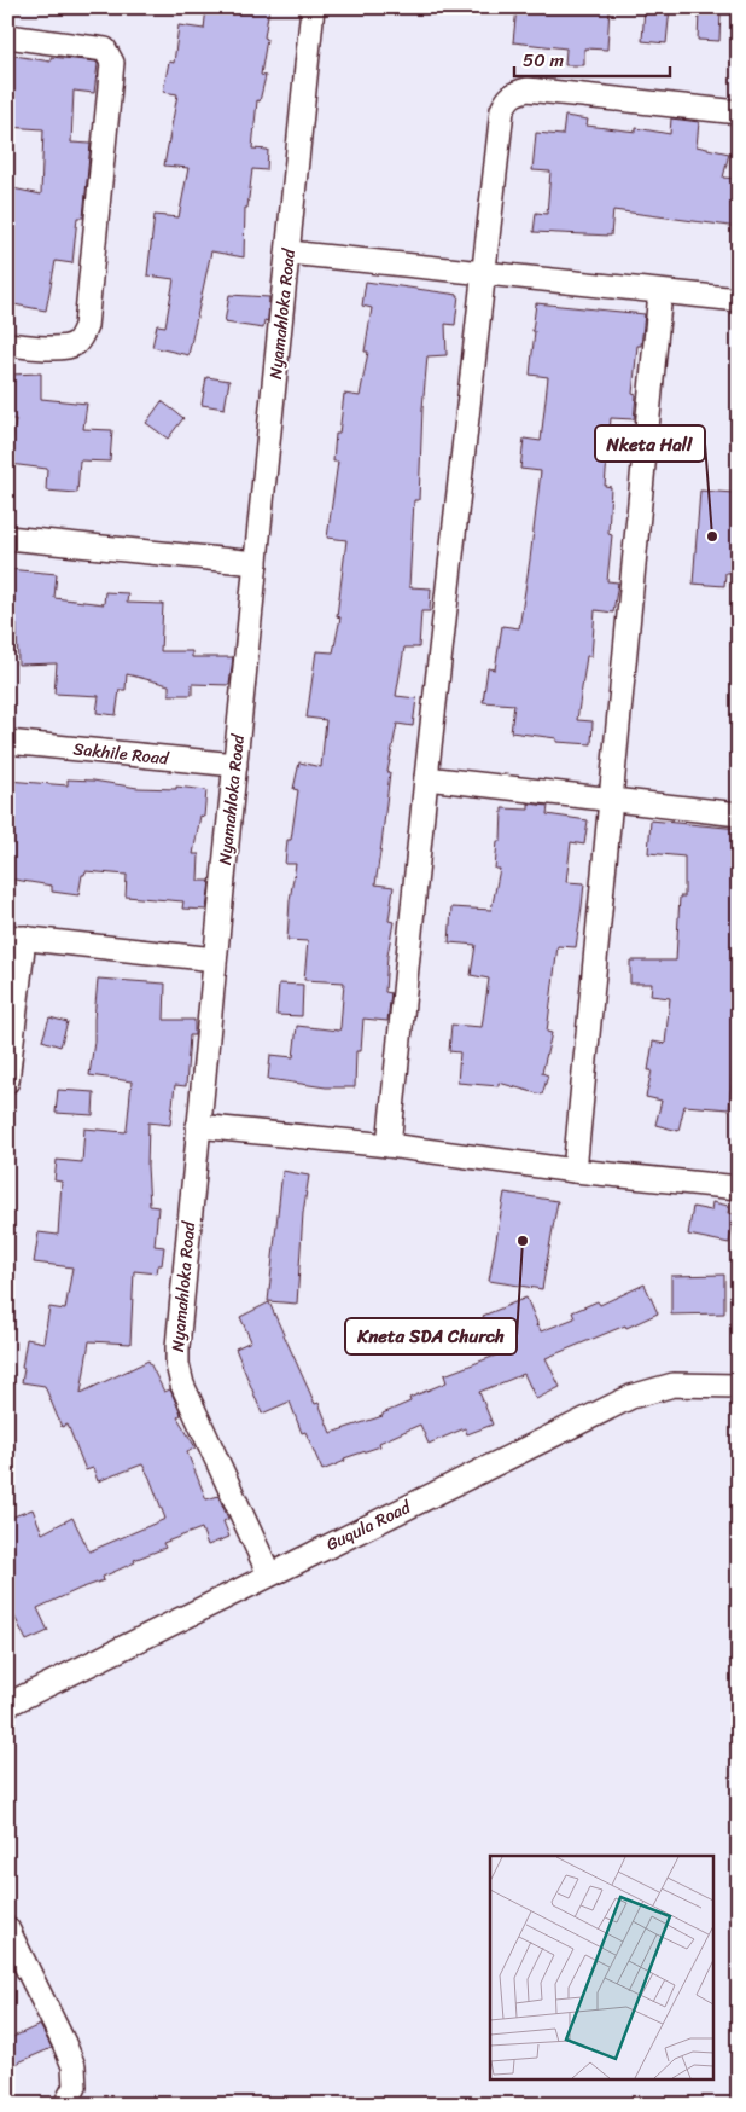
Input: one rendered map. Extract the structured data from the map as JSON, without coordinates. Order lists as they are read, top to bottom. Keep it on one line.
{"streets":{"street":["Nyamahloka Road","Sakhile Road","Guqula Road"]},"crossings":[["Nyamahloka Road","Sakhile Road"],["Nyamahloka Road","Guqula Road"]],"places":["Nketa Hall","Kneta SDA Church"],"scale_bar":"50 m"}
